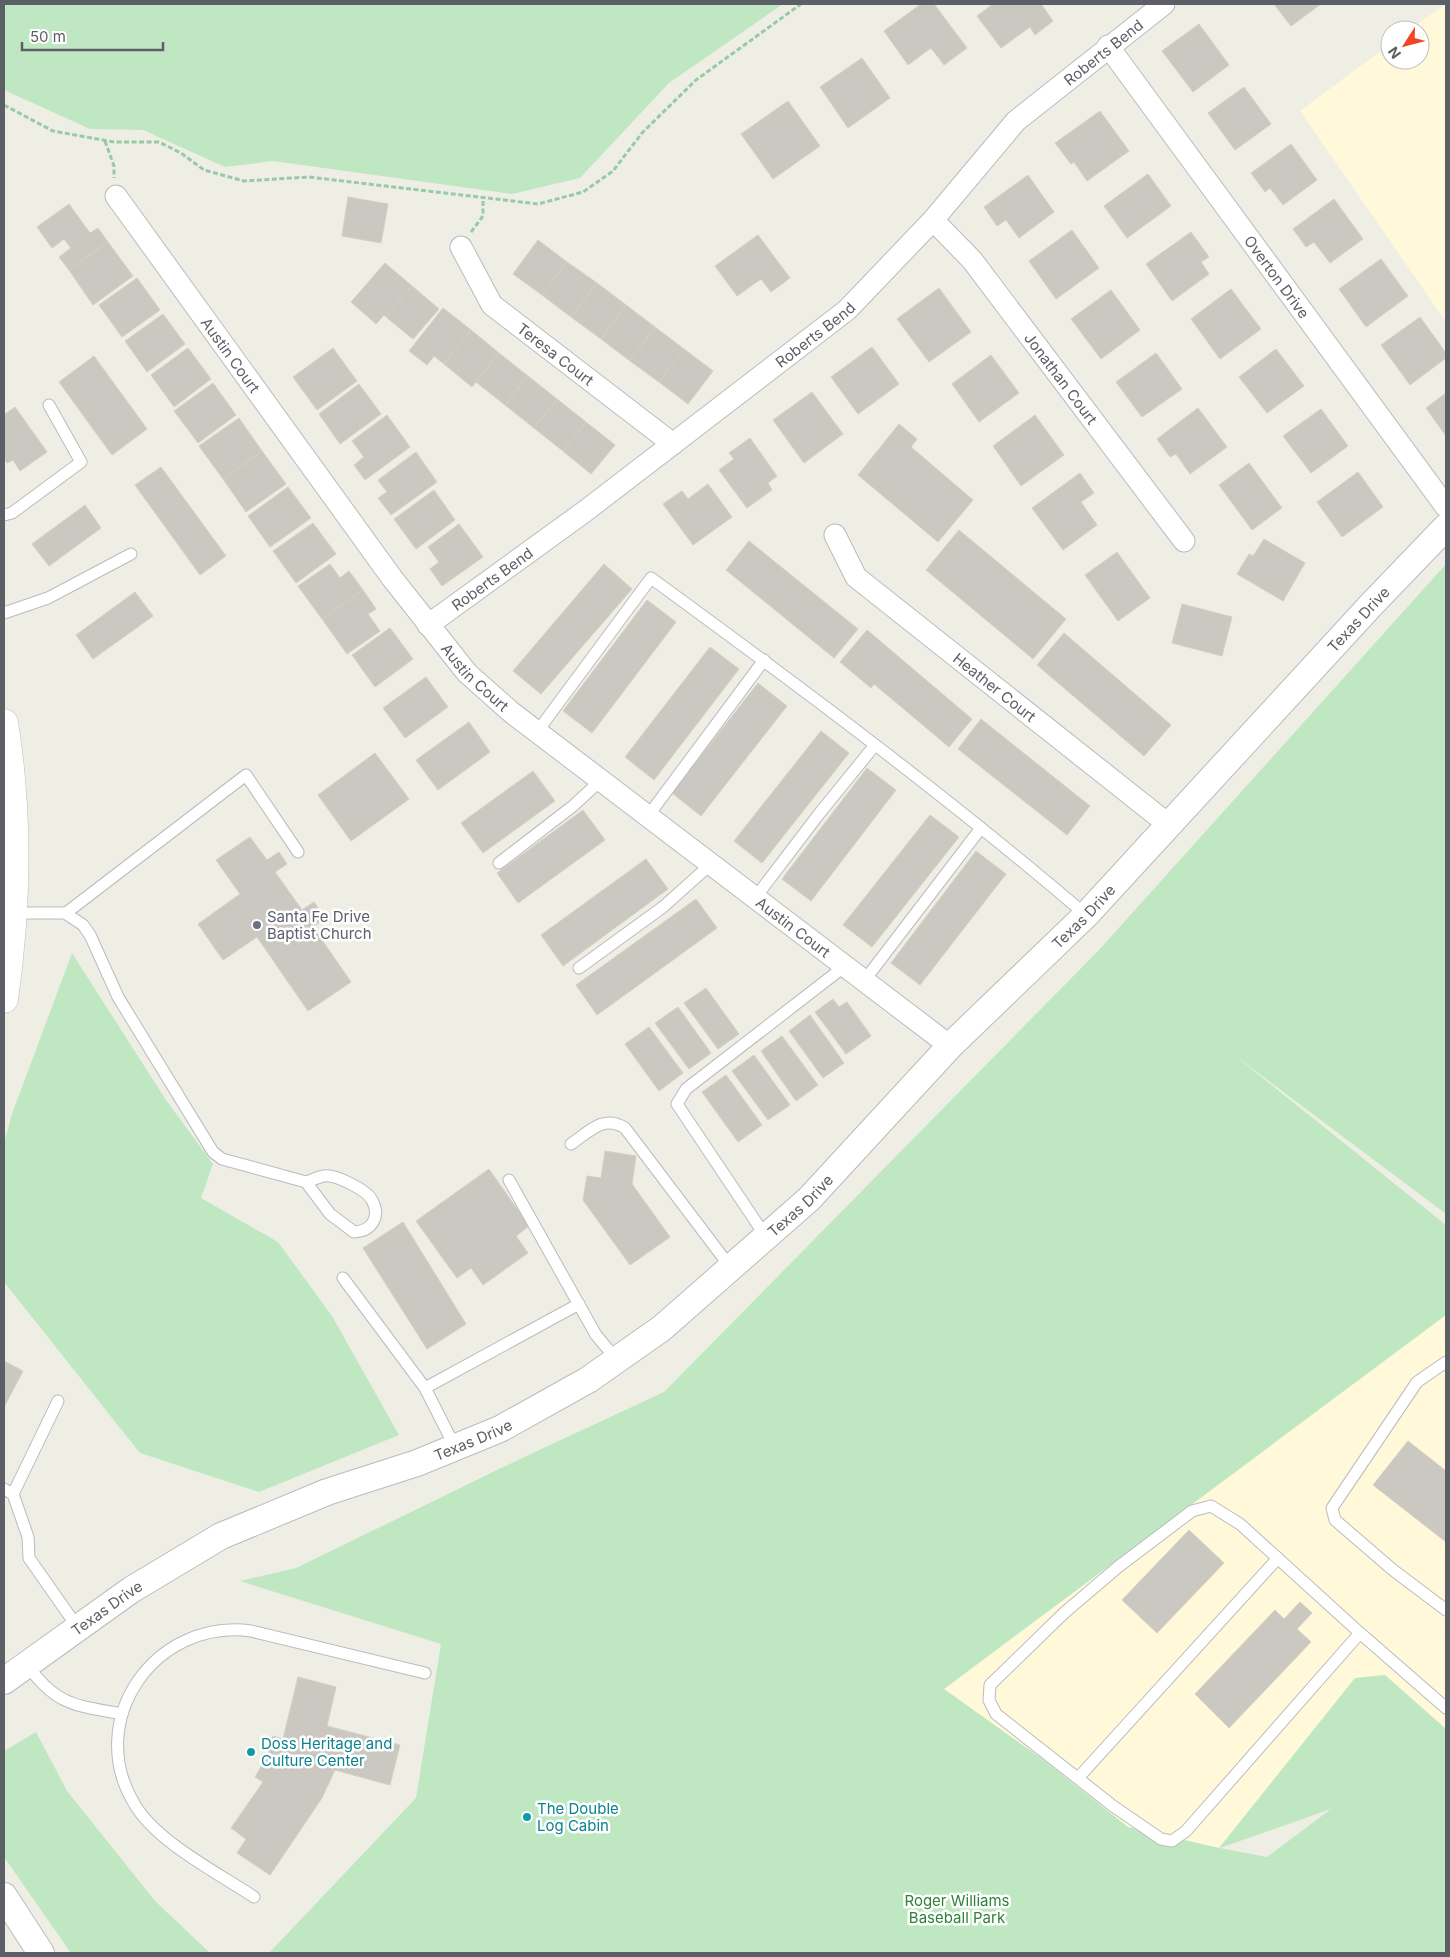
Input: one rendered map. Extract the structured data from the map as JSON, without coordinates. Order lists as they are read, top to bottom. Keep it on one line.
{"streets":{"street":["Roberts Bend","Overton Drive","Austin Court","Teresa Court","Jonathan Court","Texas Drive","Heather Court"]},"crossings":[["Roberts Bend","Overton Drive"],["Roberts Bend","Austin Court"],["Roberts Bend","Teresa Court"],["Roberts Bend","Jonathan Court"],["Austin Court","Texas Drive"],["Texas Drive","Heather Court"]],"parks":["Roger Williams Baseball Park"],"places":["Santa Fe Drive Baptist Church","Doss Heritage and Culture Center","The Double Log Cabin"],"scale_bar":"50 m","north":"bottom left"}
